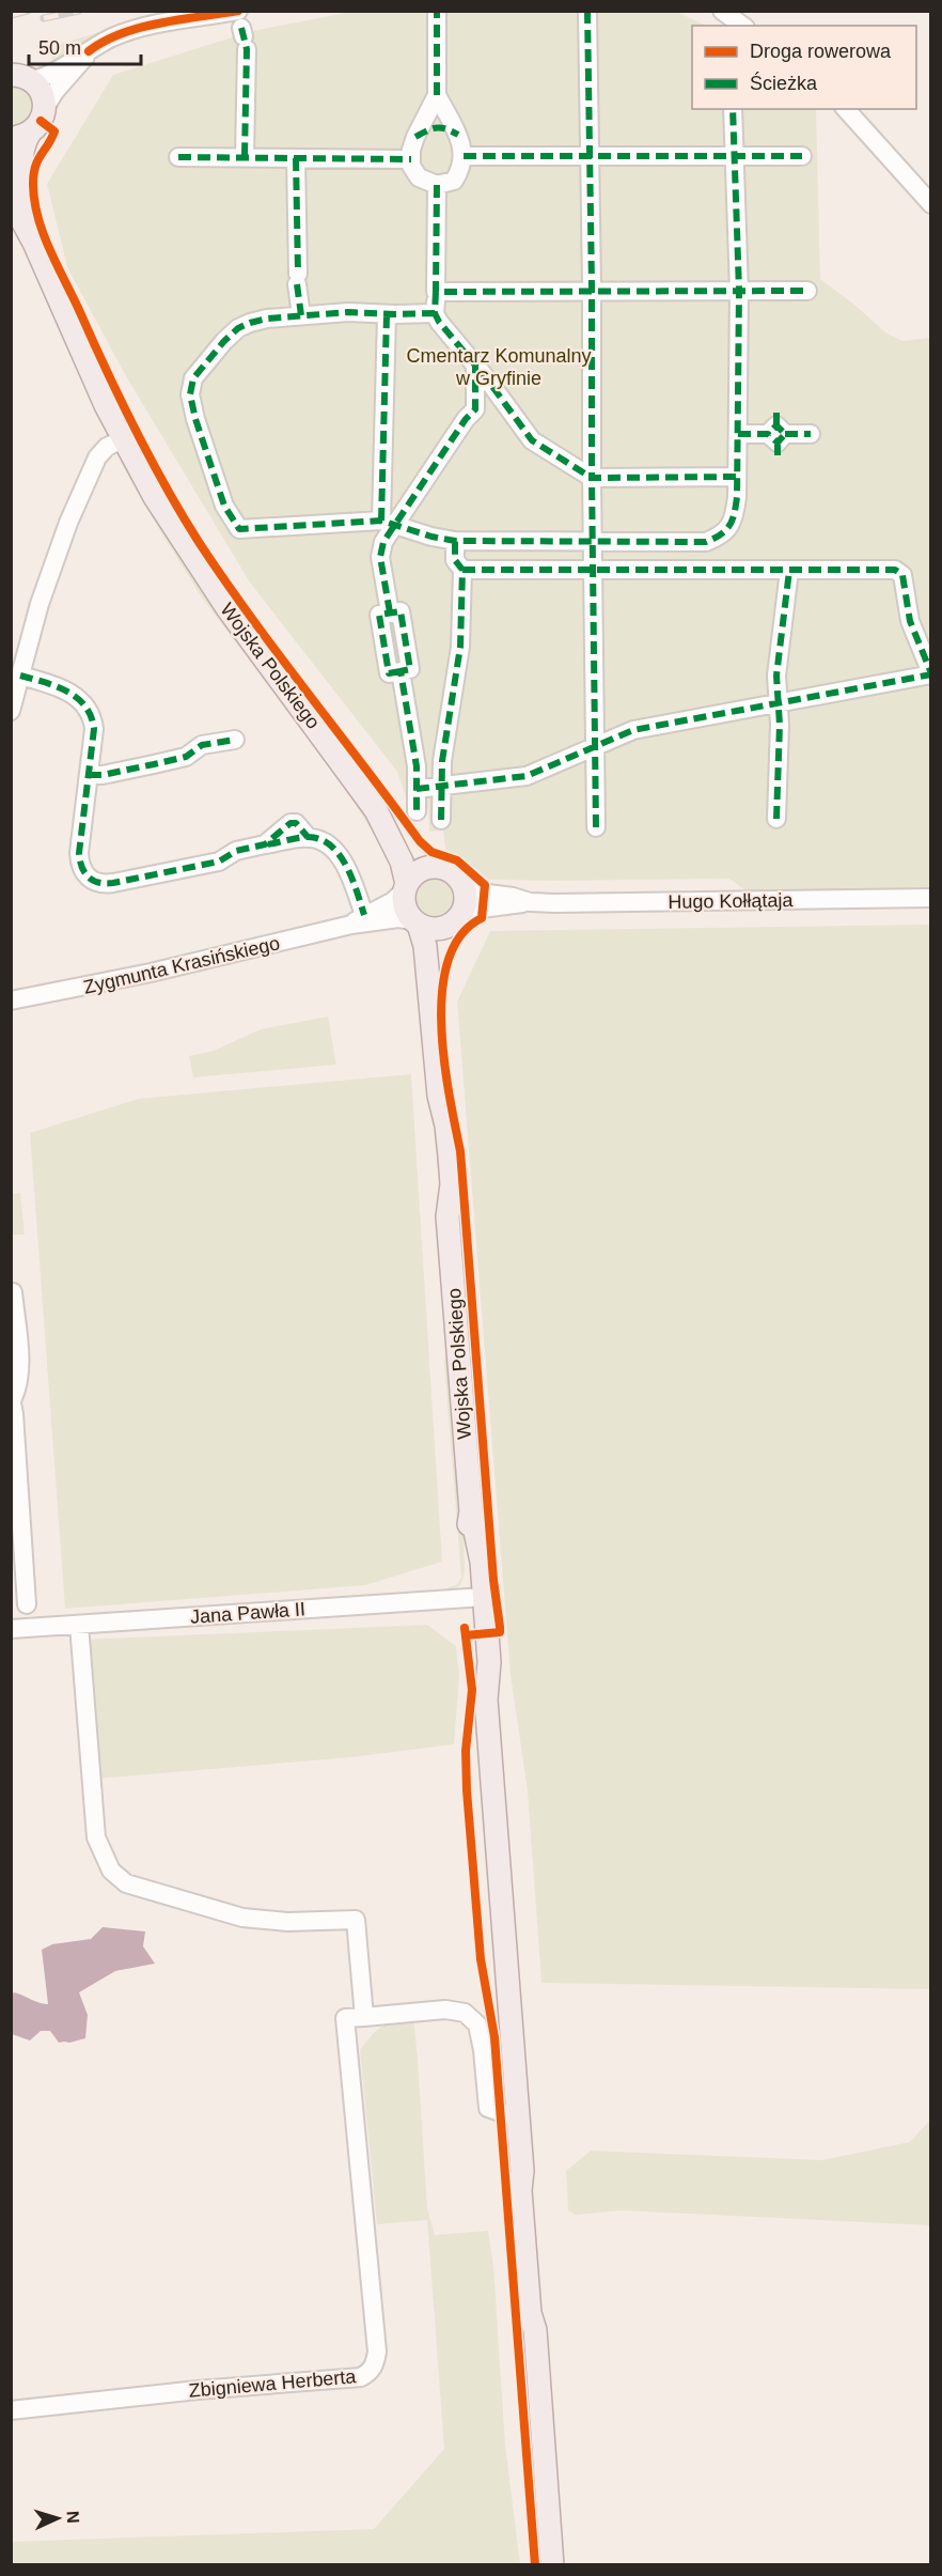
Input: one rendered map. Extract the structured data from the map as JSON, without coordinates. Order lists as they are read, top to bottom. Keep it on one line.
{"streets":{"main road":["Wojska Polskiego"],"street":["Hugo Kołłątaja","Zygmunta Krasińskiego","Jana Pawła II","Zbigniewa Herberta"]},"crossings":[["Wojska Polskiego","Hugo Kołłątaja"],["Wojska Polskiego","Zygmunta Krasińskiego"],["Wojska Polskiego","Jana Pawła II"],["Hugo Kołłątaja","Zygmunta Krasińskiego"]],"parks":["Cmentarz Komunalny w Gryfinie"],"legend":["Droga rowerowa","Ścieżka"],"scale_bar":"50 m","north":"right"}
